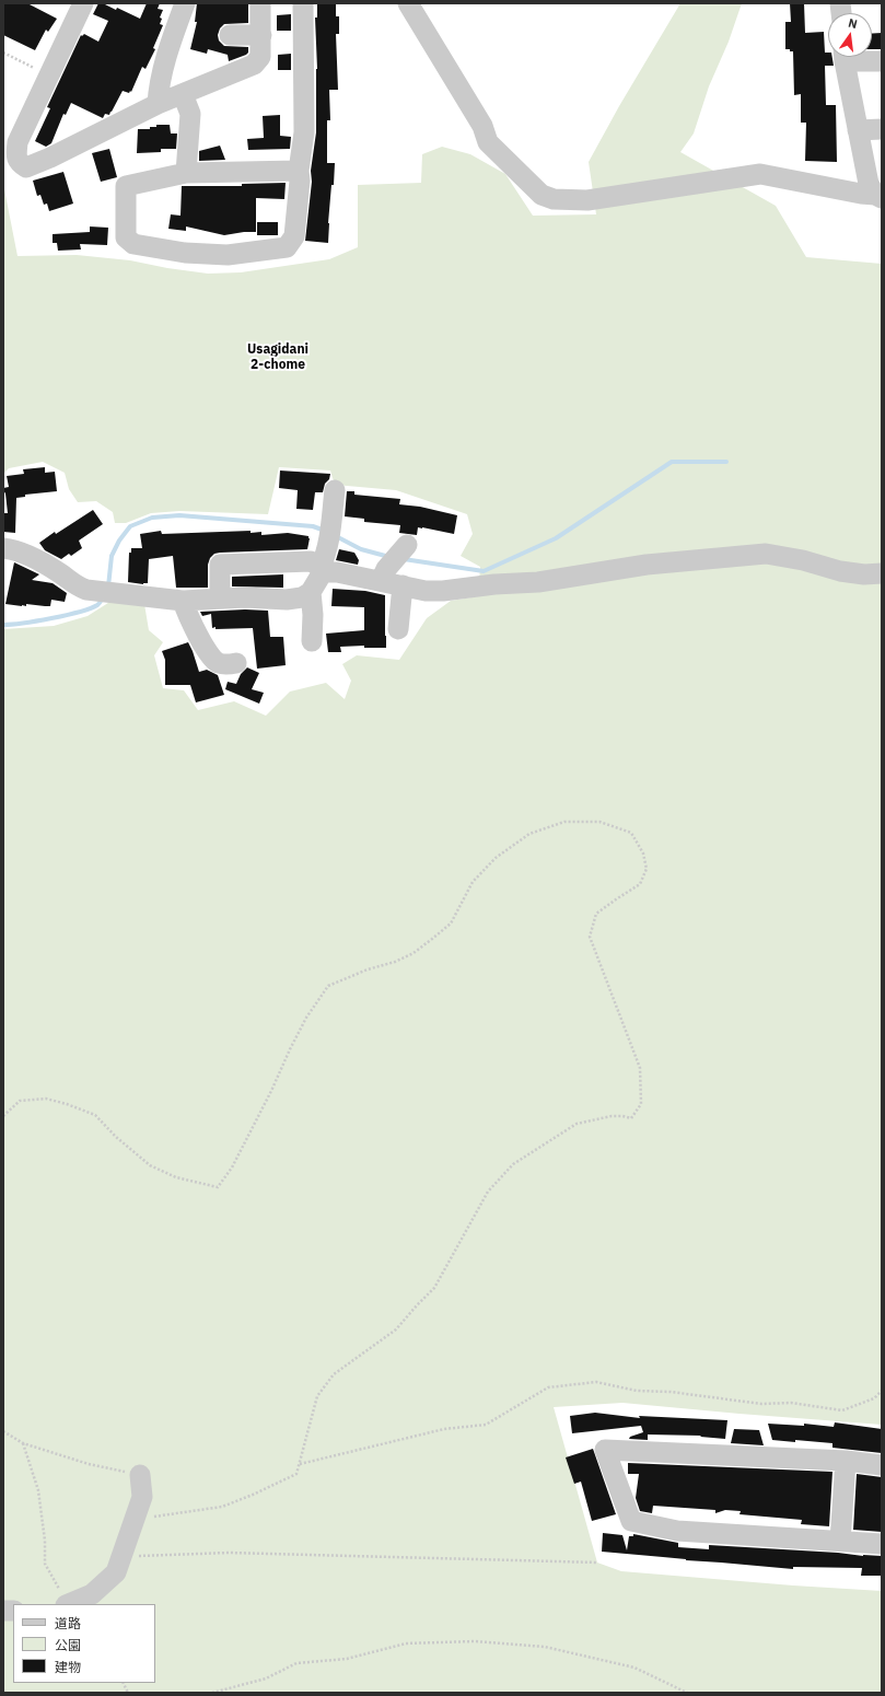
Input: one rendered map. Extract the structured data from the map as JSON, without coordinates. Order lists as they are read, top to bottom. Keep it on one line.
{"districts":["Usagidani 2-chome"],"legend":["道路","公園","建物"],"north":"top"}
